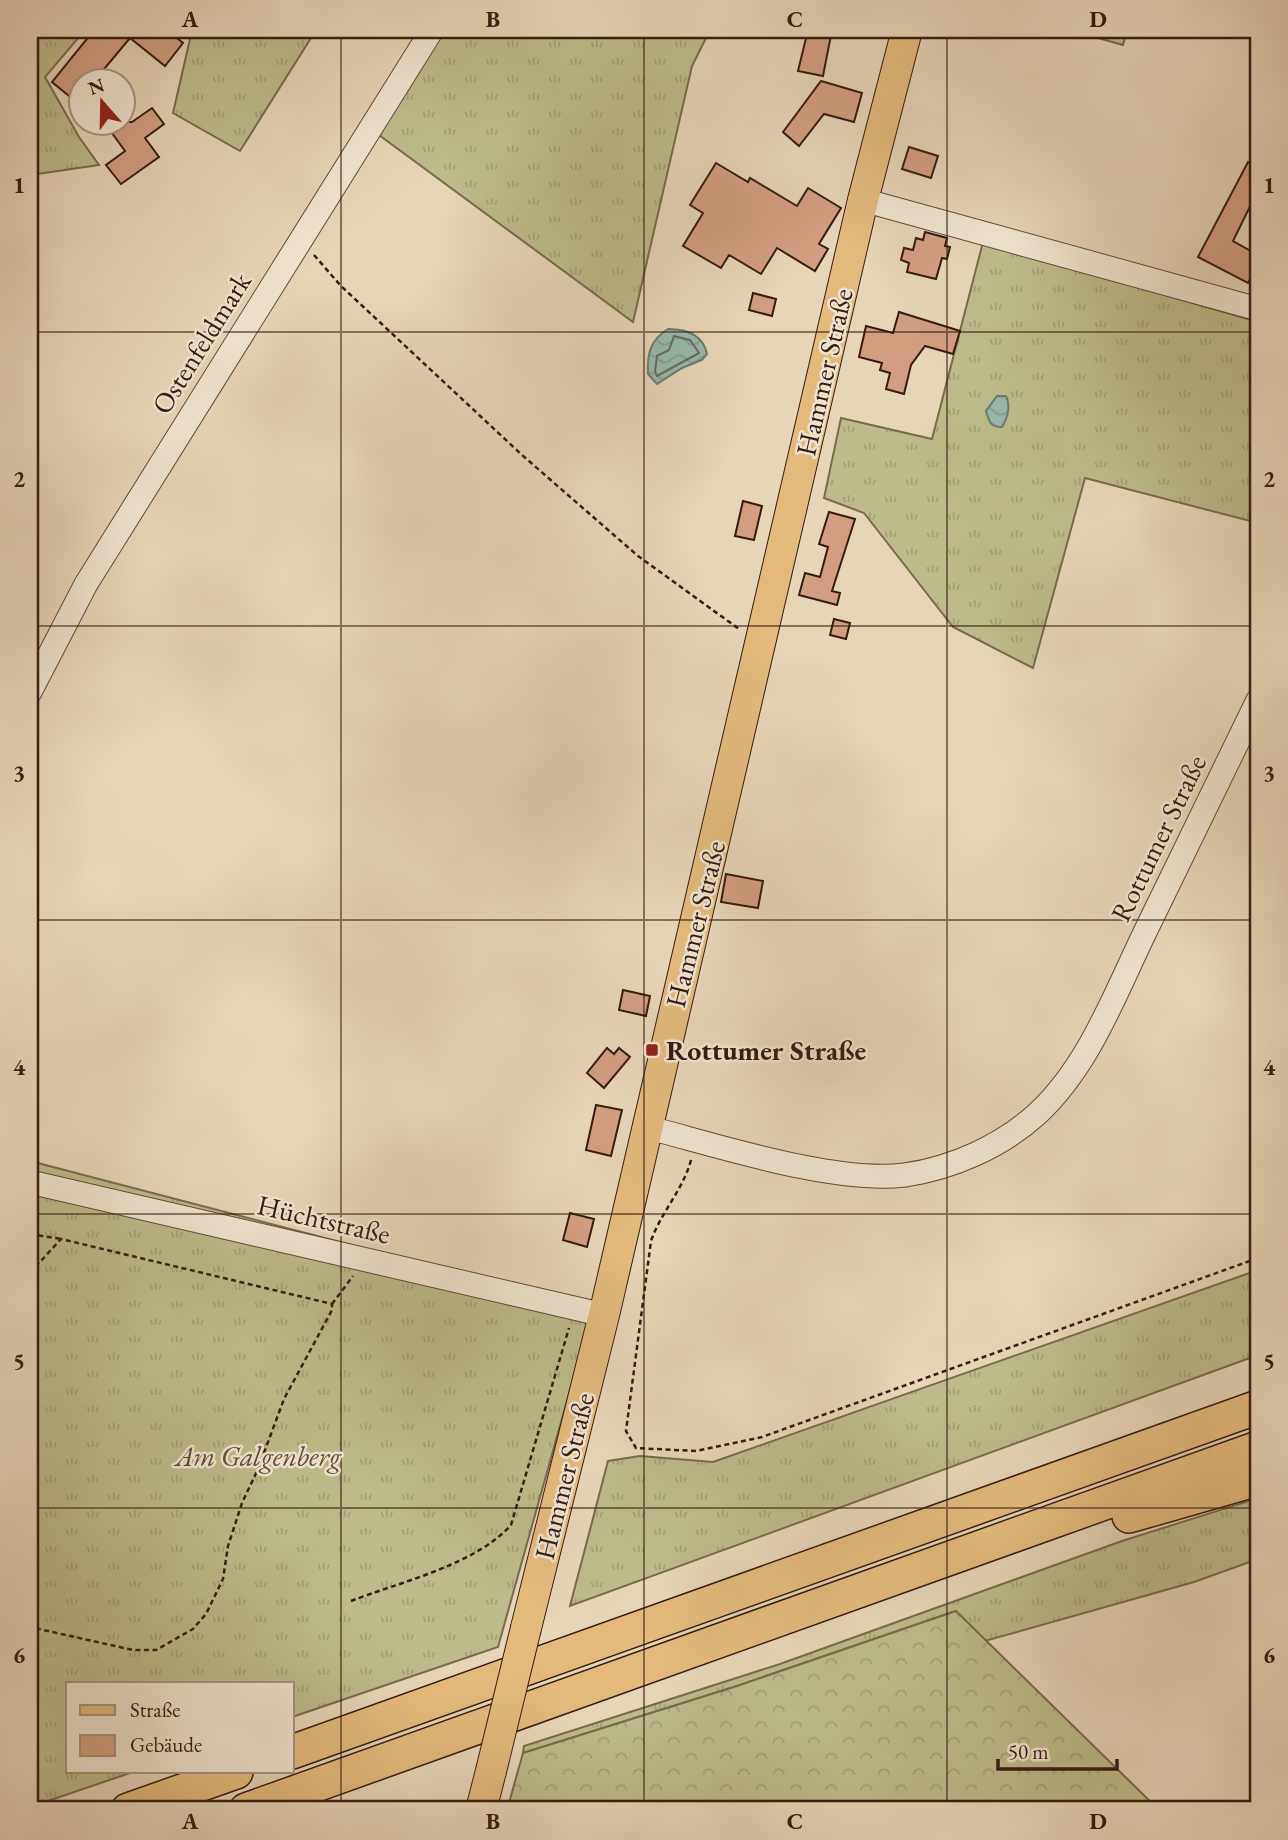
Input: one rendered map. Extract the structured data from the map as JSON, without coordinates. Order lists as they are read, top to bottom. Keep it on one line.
{"streets":{"main road":["Hammer Straße"],"street":["Ostenfeldmark","Rottumer Straße","Hüchtstraße"]},"crossings":[["Hammer Straße","Rottumer Straße"],["Hammer Straße","Hüchtstraße"]],"parks":["Am Galgenberg"],"places":{"transit":["Rottumer Straße"]},"legend":["Straße","Gebäude"],"scale_bar":"50 m","north":"top","grid":{"columns":["A","B","C","D"],"rows":["1","2","3","4","5","6"]}}
